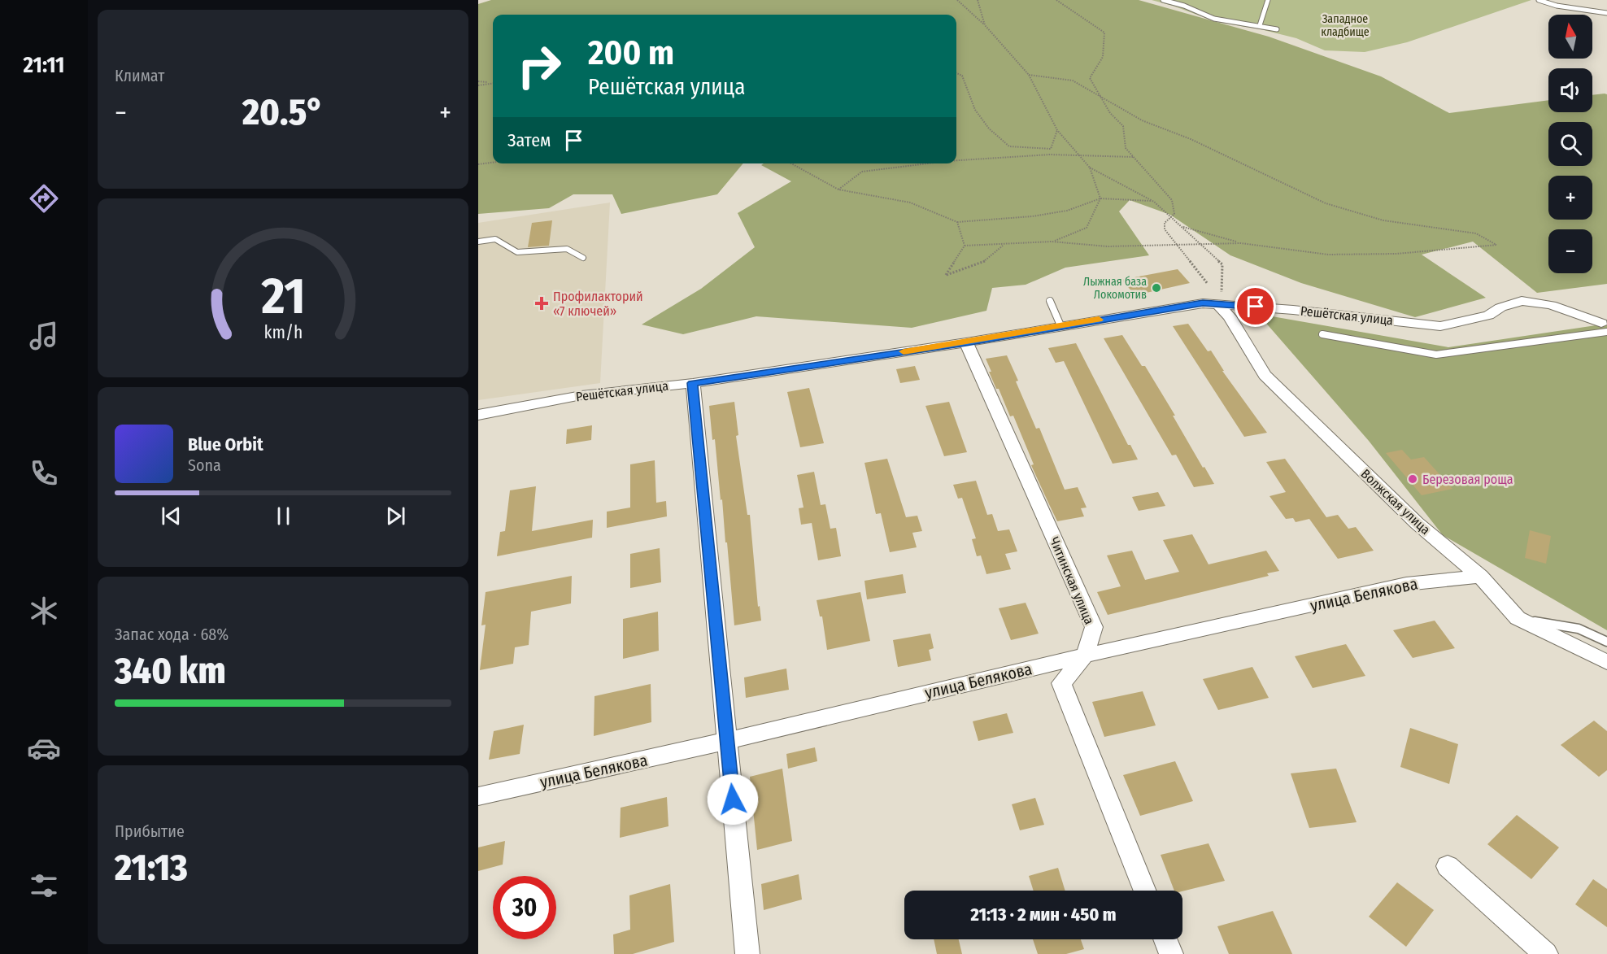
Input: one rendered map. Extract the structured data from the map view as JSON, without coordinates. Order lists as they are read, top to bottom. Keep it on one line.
{"streets":{"street":["Решётская улица","Волжская улица","Читинская улица","улица Белякова"]},"crossings":[["Решётская улица","Волжская улица"],["Решётская улица","Читинская улица"],["Волжская улица","улица Белякова"],["Читинская улица","улица Белякова"]],"parks":["Западное кладбище"],"places":{"other":["Лыжная база Локомотив","Березовая роща"],"health":["Профилакторий «7 ключей»"]},"north":"top","page":{"tabs":"21:11","tile":["Климат",["Запас хода · 68%","340 km"],["Прибытие","21:13"]],"map_buttons":["+","−"],"turn":["200 m","Решётская улица"],"heat":["−","20.5°","+"],"then":"Затем","song":["Blue Orbit","Sona"],"limit":"30","trip":"21:13 · 2 мин · 450 m","gauge":["21","km/h"]}}
